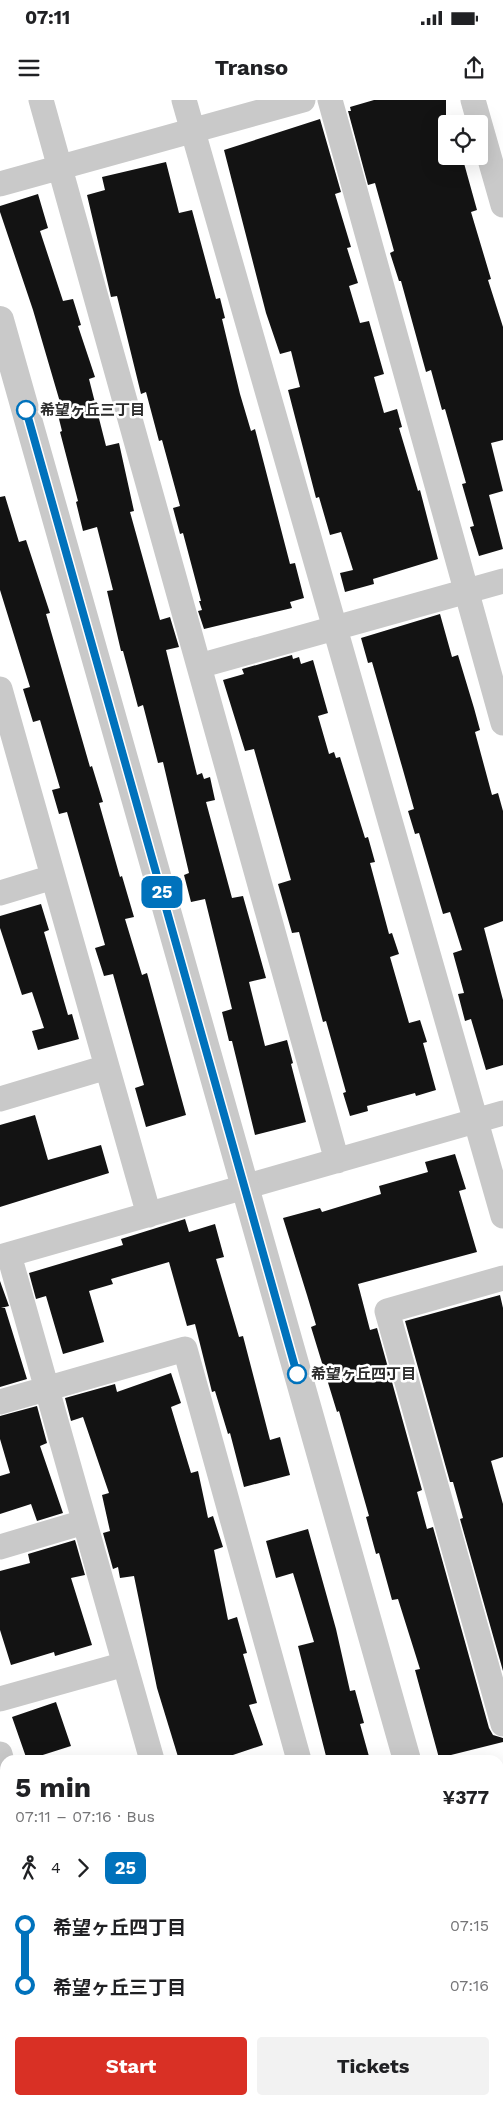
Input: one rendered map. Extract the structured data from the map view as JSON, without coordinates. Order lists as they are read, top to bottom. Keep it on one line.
{"places":["希望ヶ丘三丁目","希望ヶ丘四丁目"],"lines":["bus line 25"],"page":{"status":"07:11","header":"Transo","on_map":"25","heading":["5 min","07:11 – 07:16 · Bus","¥377"],"legs":["4","25"],"list":[{"name":"希望ヶ丘四丁目","value":"07:15"},{"name":"希望ヶ丘三丁目","value":"07:16"}],"buttons":["Start","Tickets"]}}
